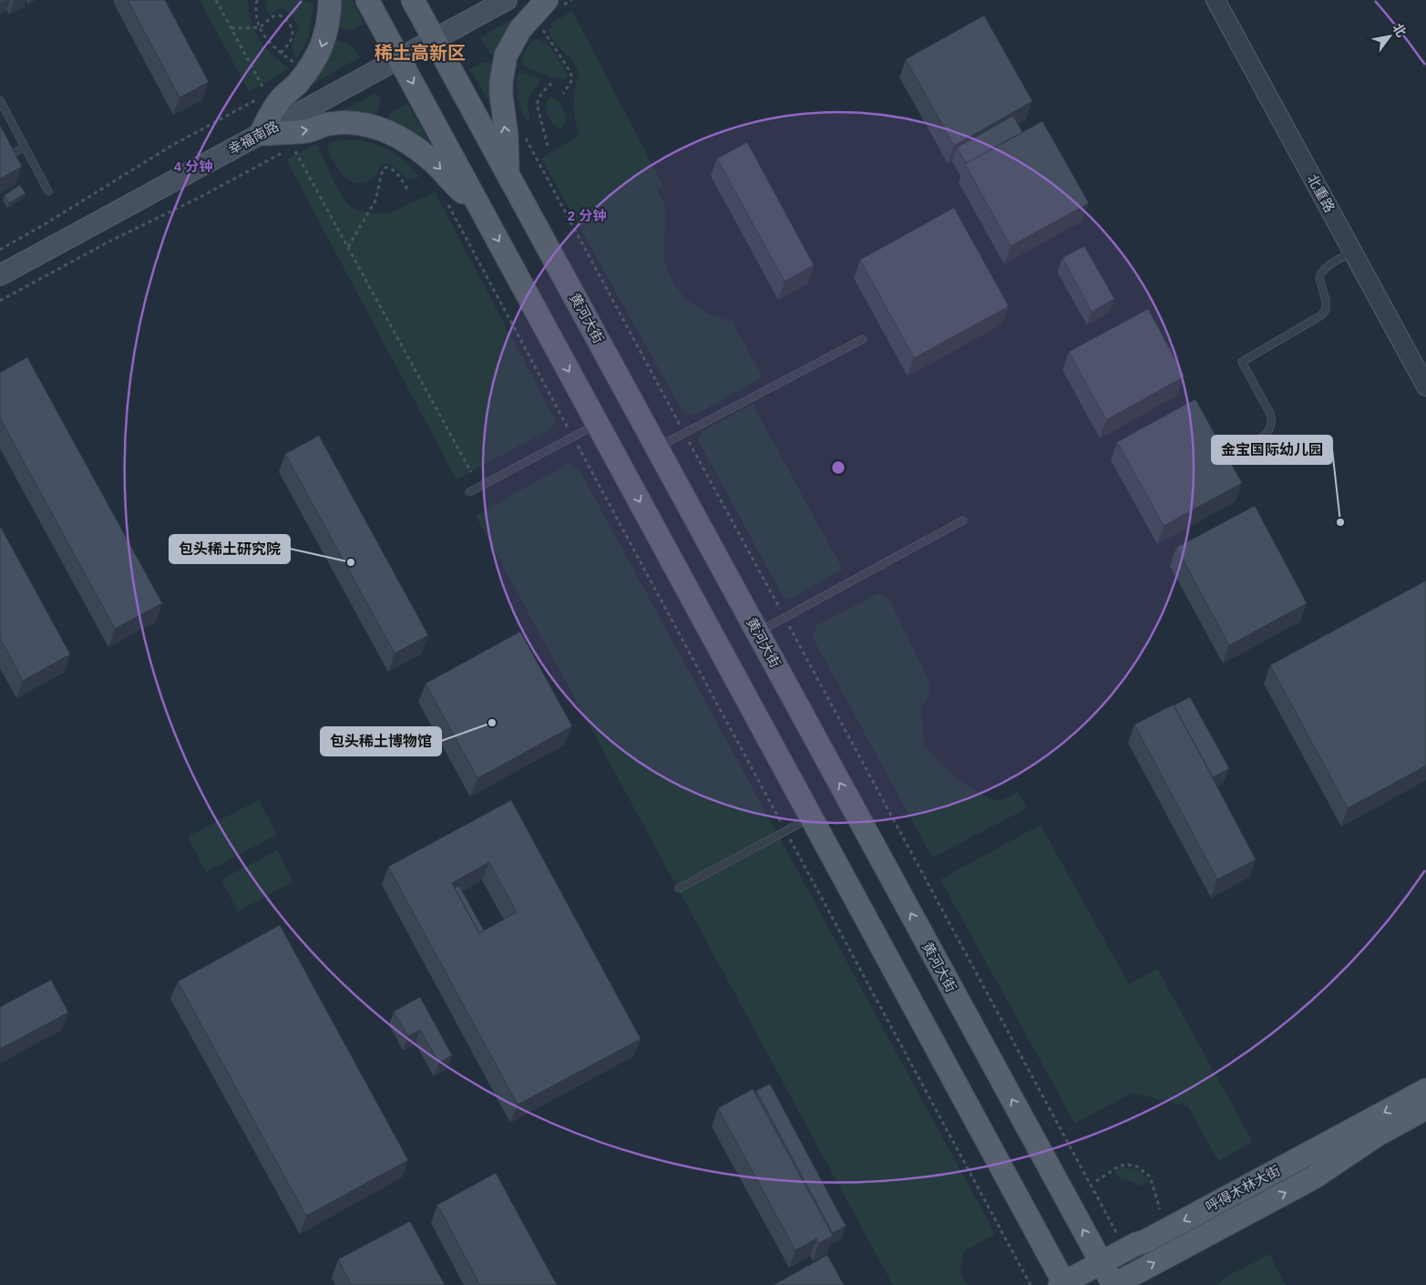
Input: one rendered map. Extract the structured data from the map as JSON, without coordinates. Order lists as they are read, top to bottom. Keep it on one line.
{"streets":{"main road":["幸福南路","黄河大街","呼得木林大街"],"street":["北重路"]},"crossings":[["幸福南路","黄河大街"],["黄河大街","呼得木林大街"]],"districts":["稀土高新区"],"places":["金宝国际幼儿园","包头稀土研究院","包头稀土博物馆"],"north":"top right","rings":["4 分钟","2 分钟"]}
